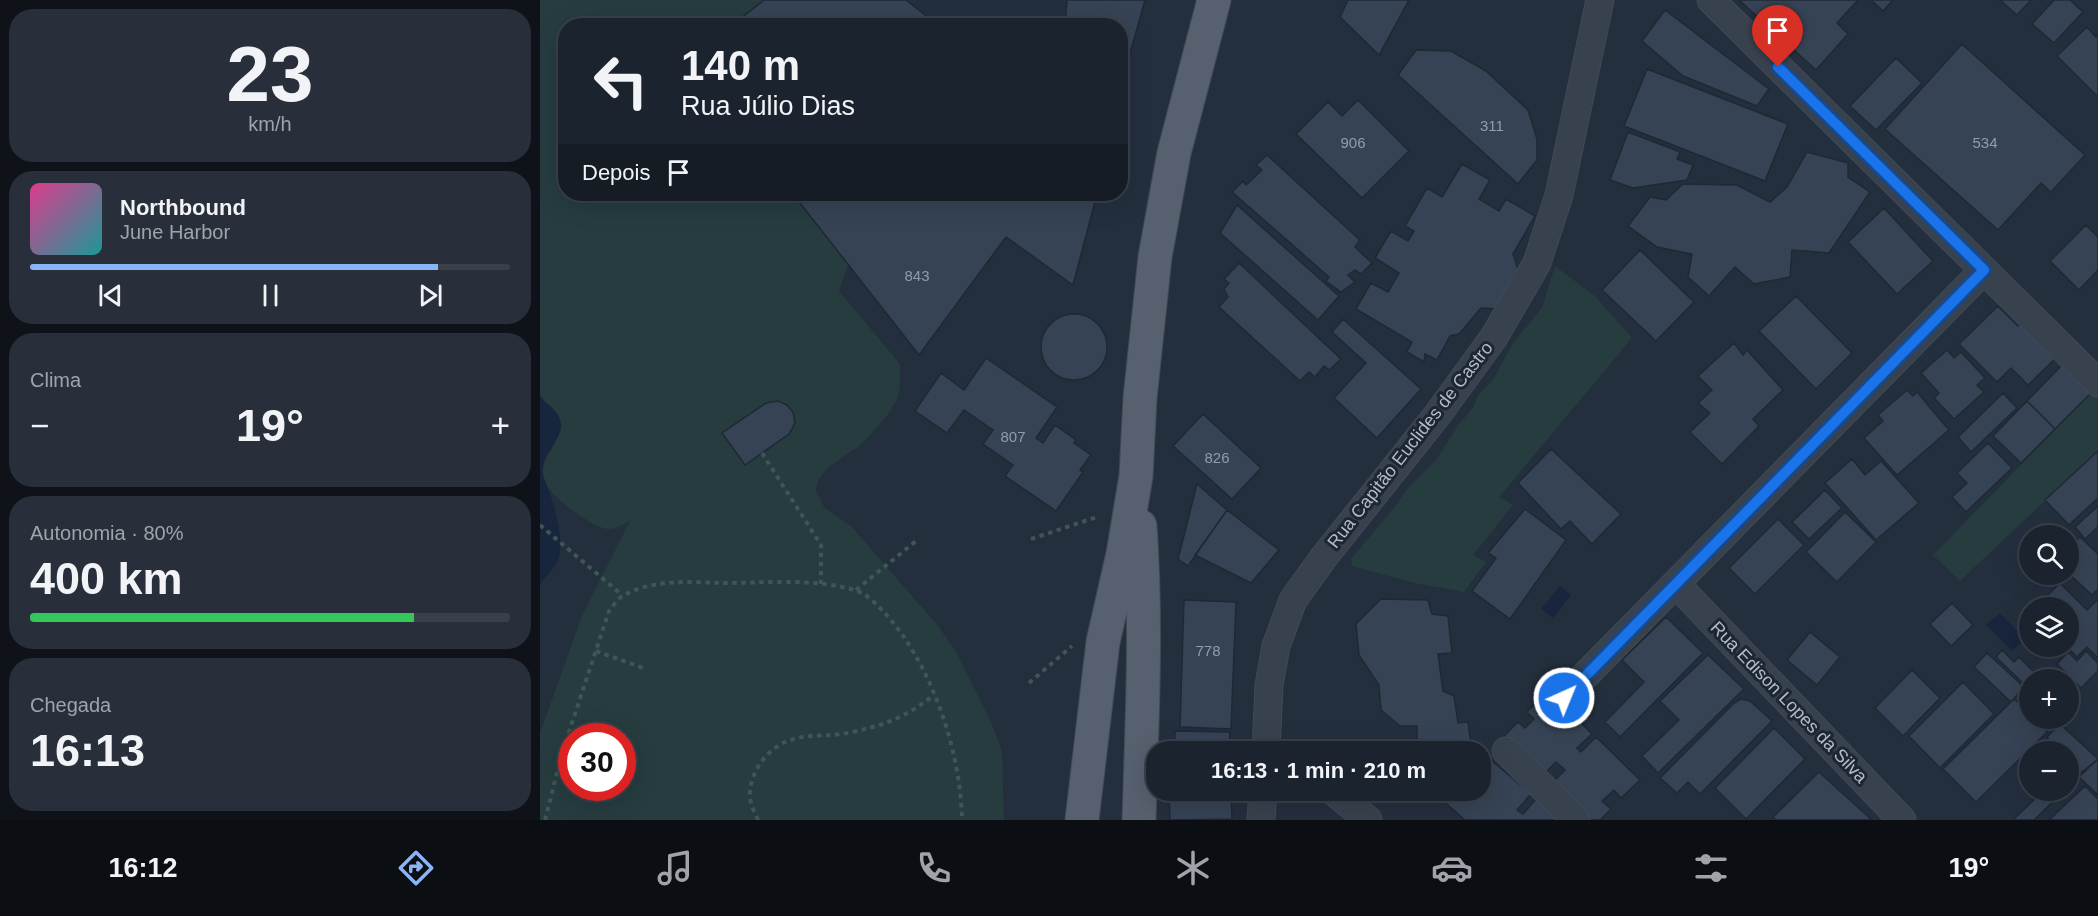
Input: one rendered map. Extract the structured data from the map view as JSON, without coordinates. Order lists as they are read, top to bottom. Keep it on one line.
{"streets":{"street":["Rua Capitão Euclides de Castro","Rua Edison Lopes da Silva"]},"house_numbers":["311","906","534","843","807","826","778"],"page":{"tile":[["23","km/h"],"Clima",["Autonomia · 80%","400 km"],["Chegada","16:13"]],"turn":["140 m","Rua Júlio Dias"],"then":"Depois","song":["Northbound","June Harbor"],"heat":["−","19°","+"],"map_buttons":["+","−"],"limit":"30","trip":"16:13 · 1 min · 210 m","tabs":["16:12","19°"]}}
